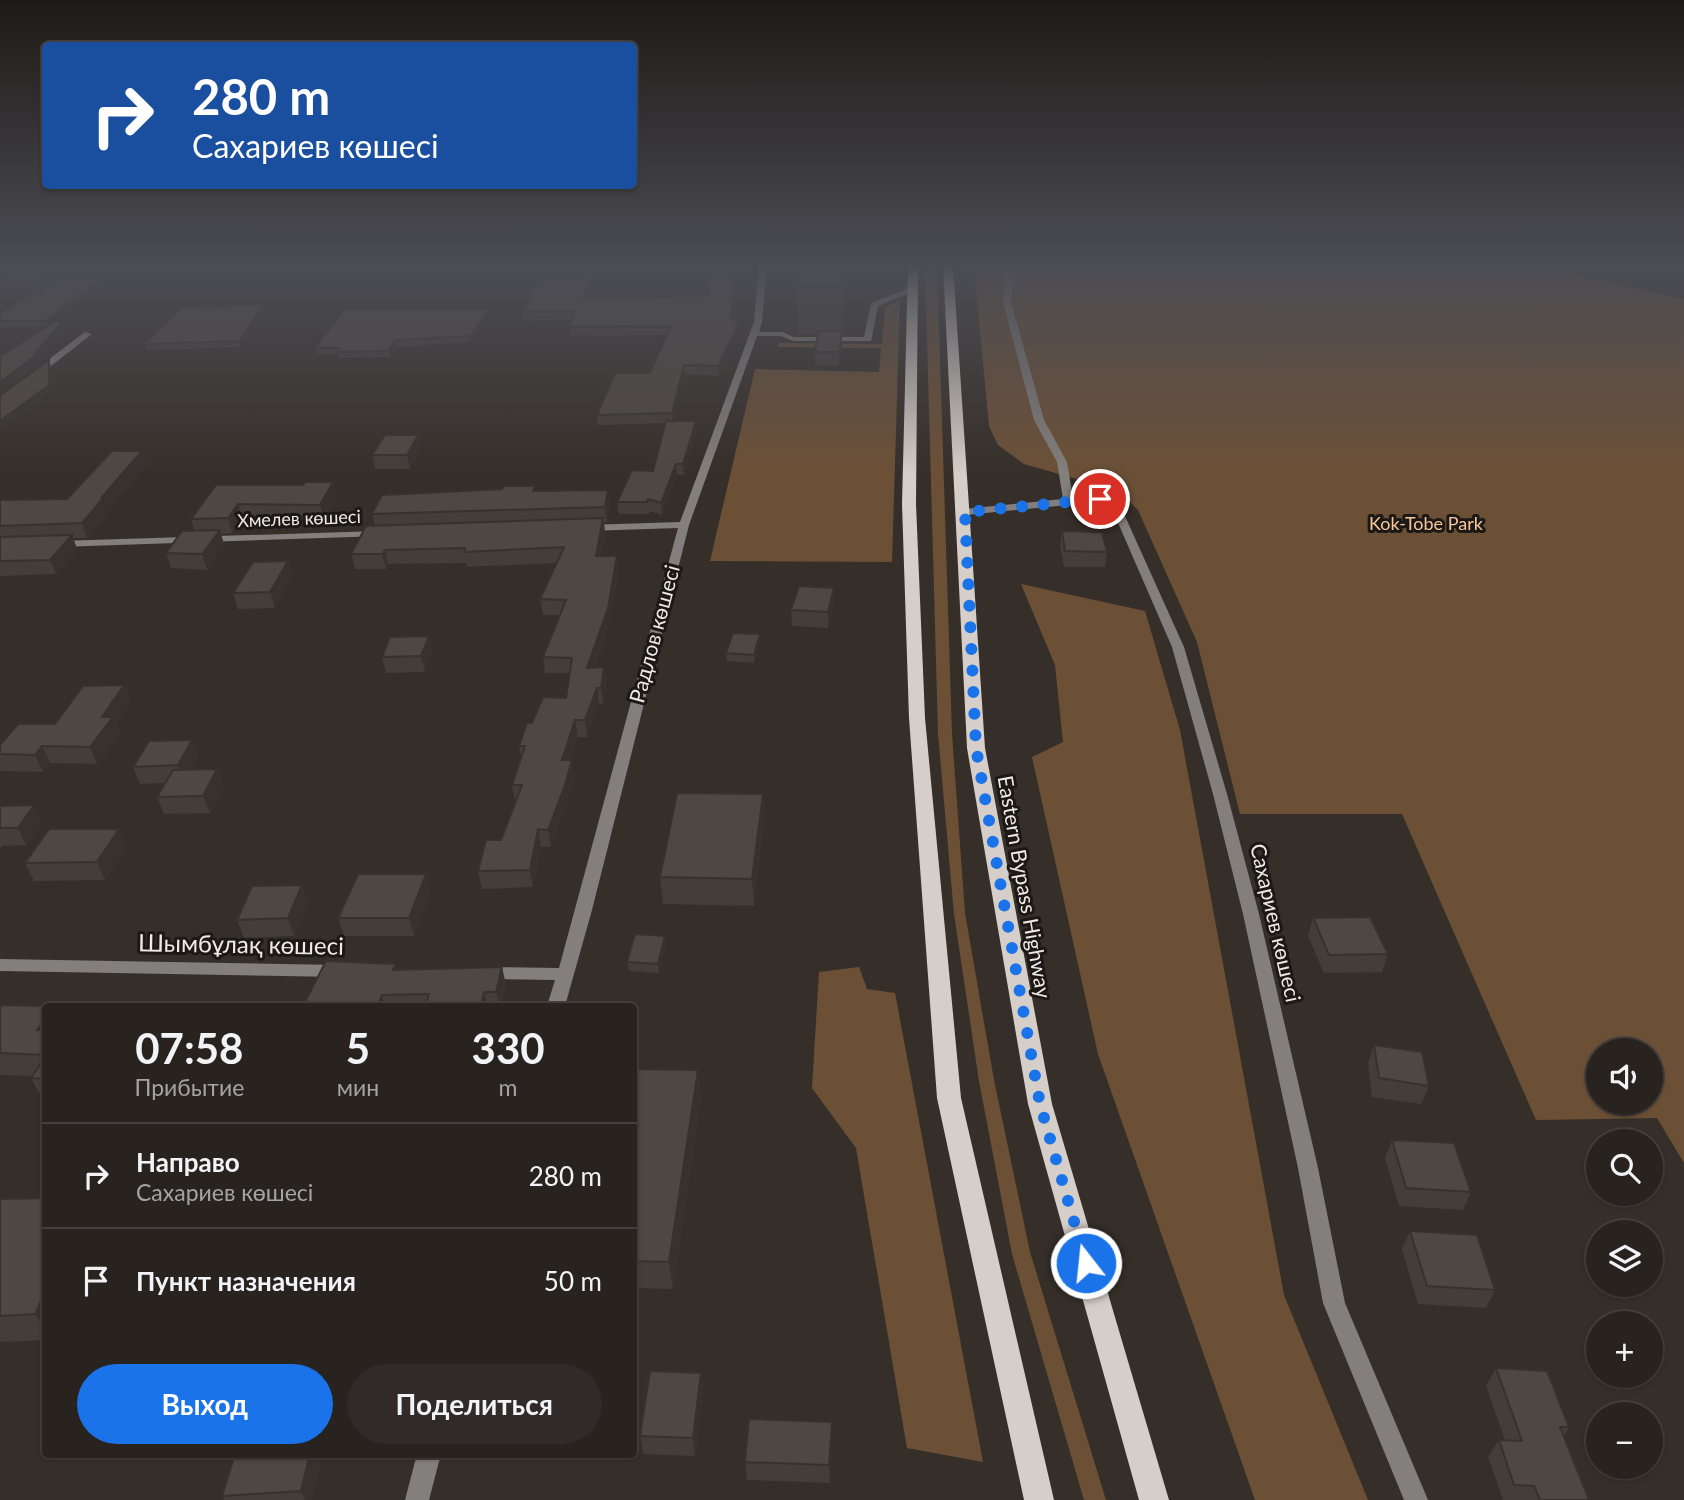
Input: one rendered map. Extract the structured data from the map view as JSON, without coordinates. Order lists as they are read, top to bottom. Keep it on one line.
{"streets":{"main road":["Eastern Bypass Highway"],"street":["Хмелев көшесі","Радлов көшесі","Сахариев көшесі","Шымбұлақ көшесі"]},"crossings":[["Eastern Bypass Highway","Сахариев көшесі"]],"parks":["Kok-Tobe Park"],"page":{"turn":["280 m","Сахариев көшесі"],"eta":["07:58","Прибытие","5","мин","330","m"],"map_buttons":["+","−"],"list":[{"name":"Направо","note":"Сахариев көшесі","value":"280 m"},{"name":"Пункт назначения","value":"50 m"}],"buttons":["Выход","Поделиться"]}}
